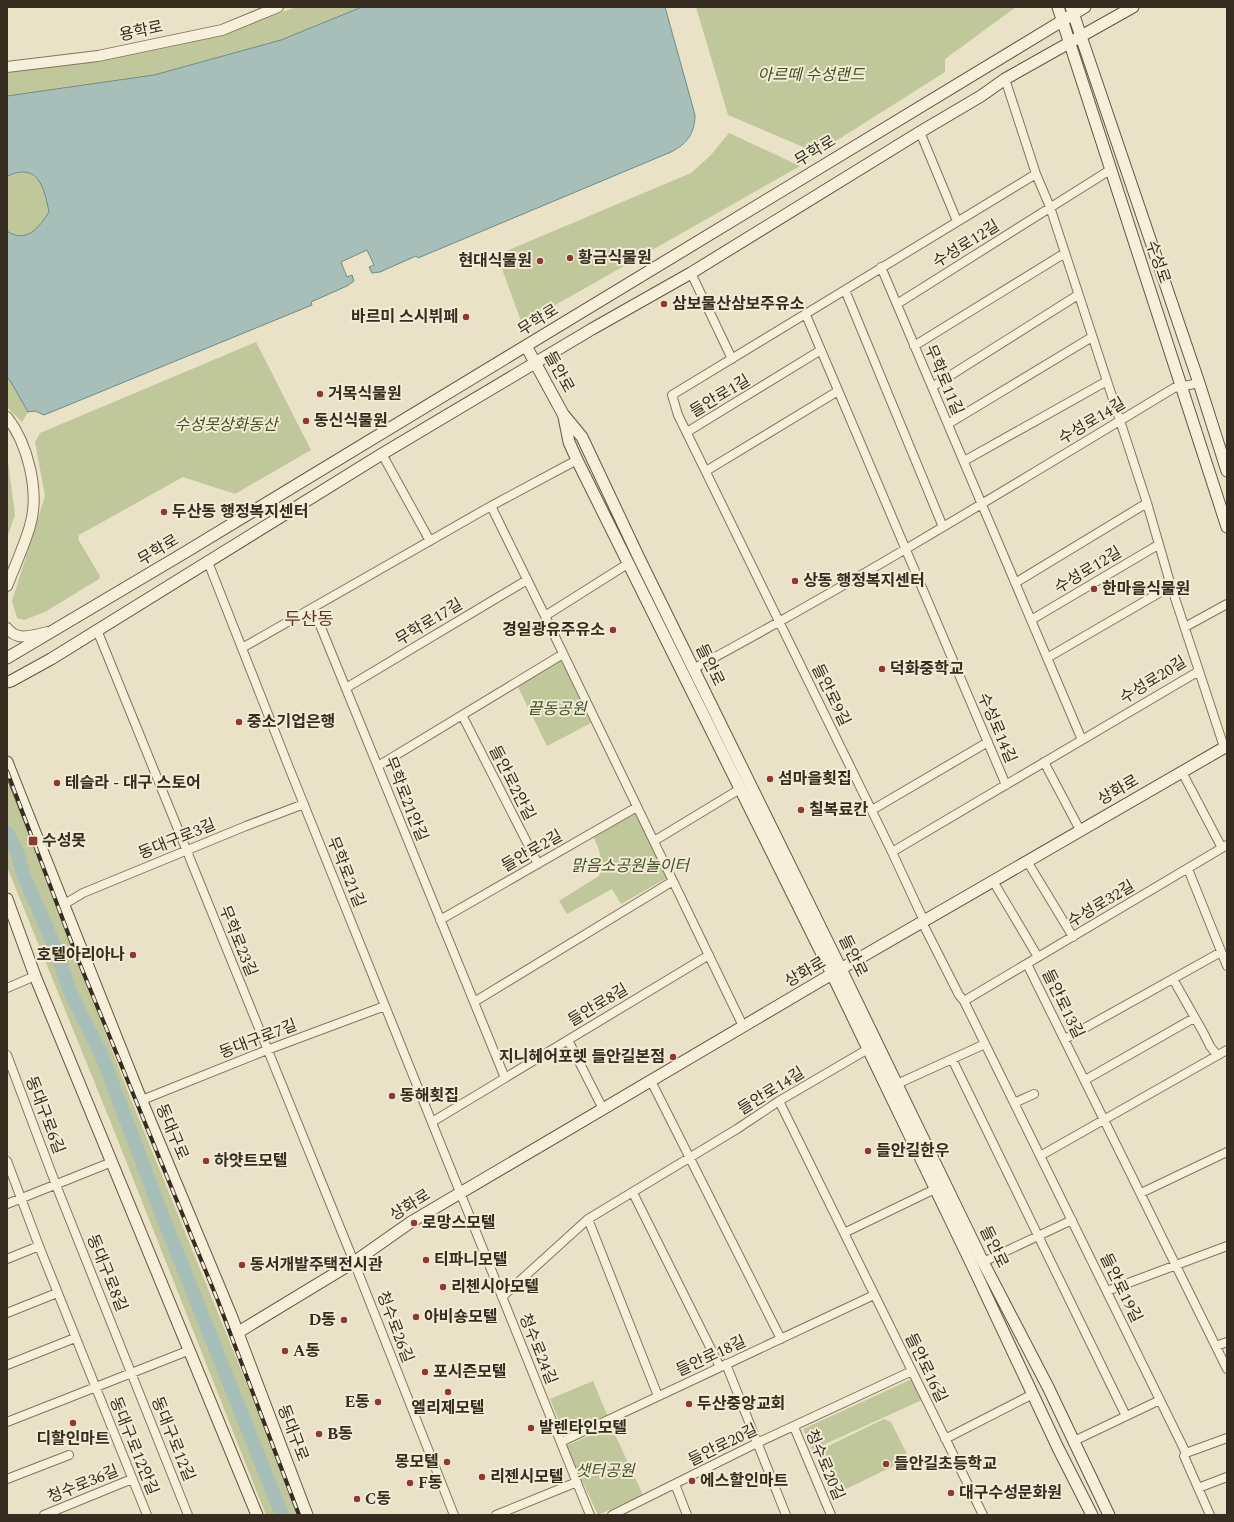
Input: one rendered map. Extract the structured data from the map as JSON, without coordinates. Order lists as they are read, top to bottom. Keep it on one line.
{"streets":{"main road":["무학로","수성로","들안로","상화로","동대구로"],"street":["용학로","수성로12길","무학로11길","들안로1길","수성로14길","무학로17길","수성로20길","들안로9길","들안로2안길","무학로21안길","동대구로3길","들안로2길","무학로21길","수성로32길","무학로23길","들안로13길","들안로8길","동대구로7길","들안로14길","동대구로6길","동대구로8길","들안로19길","청수로26길","청수로24길","들안로18길","들안로16길","동대구로12길","들안로20길","동대구로12안길","청수로20길","청수로36길"]},"crossings":[["무학로","수성로"],["무학로","들안로"],["수성로12길","수성로"],["수성로12길","무학로11길"],["수성로","수성로14길"],["들안로","수성로14길"],["들안로","상화로"],["들안로","들안로14길"],["무학로11길","수성로14길"],["들안로1길","들안로9길"],["수성로14길","수성로20길"],["수성로14길","들안로9길"],["무학로17길","무학로21안길"],["수성로20길","상화로"],["들안로2안길","들안로2길"],["상화로","무학로21길"],["상화로","무학로23길"],["상화로","동대구로"],["상화로","청수로26길"],["상화로","청수로24길"],["무학로21안길","들안로2길"],["무학로21안길","들안로8길"],["동대구로3길","무학로21길"],["동대구로3길","무학로23길"],["동대구로3길","동대구로"],["무학로21길","들안로8길"],["무학로21길","동대구로7길"],["무학로21길","청수로24길"],["수성로32길","들안로13길"],["무학로23길","동대구로7길"],["무학로23길","청수로26길"],["동대구로7길","동대구로"],["들안로14길","청수로24길"],["들안로14길","들안로16길"],["동대구로6길","동대구로8길"],["동대구로8길","동대구로12길"],["청수로24길","들안로18길"],["들안로18길","들안로16길"],["들안로16길","들안로20길"],["들안로20길","청수로20길"],["동대구로12안길","청수로36길"]],"districts":["두산동"],"parks":["아르떼 수성랜드","수성못상화동산","끝동공원","맑음소공원놀이터","샛터공원"],"places":{"other":["황금식물원","현대식물원","삼보물산삼보주유소","바르미 스시뷔페","거목식물원","동신식물원","두산동 행정복지센터","상동 행정복지센터","한마을식물원","경일광유주유소","덕화중학교","중소기업은행","섬마을횟집","테슬라 - 대구 스토어","칠복료칸","호텔아리아나","지니헤어포렛 들안길본점","동해횟집","들안길한우","하얏트모텔","로망스모텔","티파니모텔","동서개발주택전시관","리첸시아모텔","아비숑모텔","D동","A동","포시즌모텔","엘리제모텔","E동","두산중앙교회","디할인마트","발렌타인모텔","B동","몽모텔","들안길초등학교","리젠시모텔","에스할인마트","F동","대구수성문화원","C동"],"transit":["수성못"]}}
